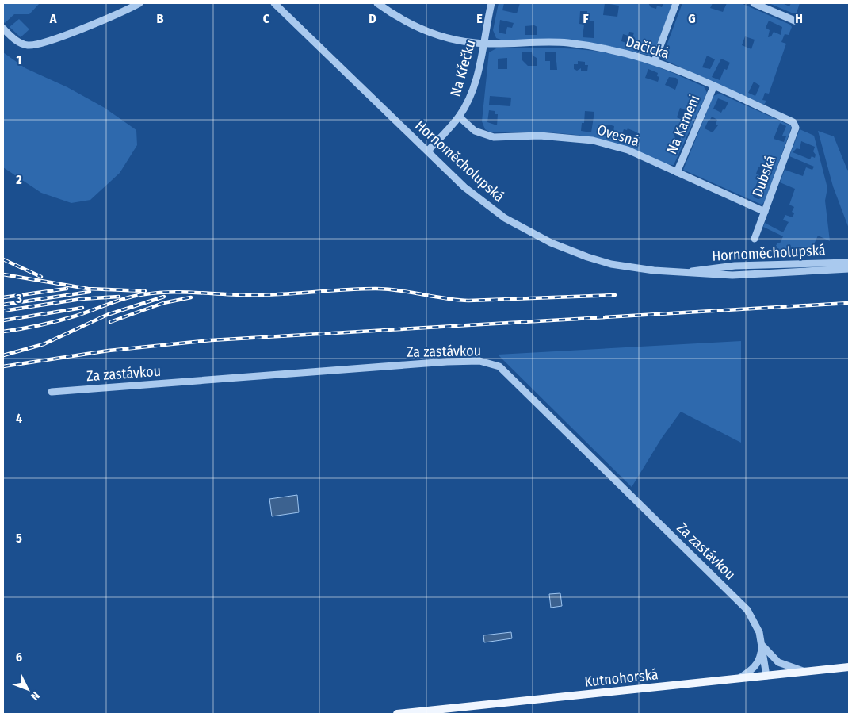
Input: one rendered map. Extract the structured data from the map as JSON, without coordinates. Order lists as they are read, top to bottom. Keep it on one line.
{"streets":{"main road":["Kutnohorská"],"street":["Dačická","Na Křečku","Na Kameni","Ovesná","Hornoměcholupská","Dubská","Za zastávkou"]},"crossings":[["Dačická","Na Křečku"],["Dačická","Na Kameni"],["Dačická","Dubská"],["Na Křečku","Ovesná"],["Na Křečku","Hornoměcholupská"],["Na Kameni","Ovesná"],["Ovesná","Dubská"],["Za zastávkou","Kutnohorská"]],"north":"bottom right","grid":{"columns":["A","B","C","D","E","F","G","H"],"rows":["1","2","3","4","5","6"]}}
